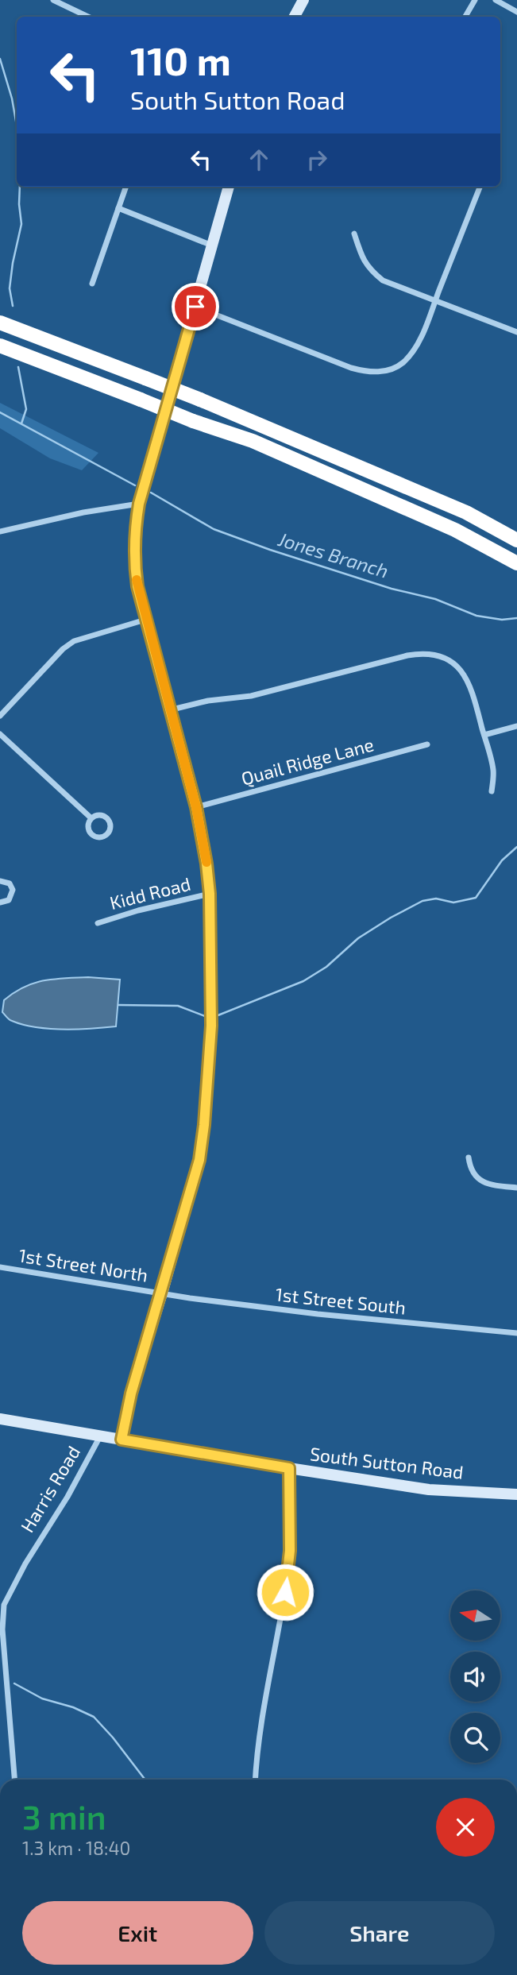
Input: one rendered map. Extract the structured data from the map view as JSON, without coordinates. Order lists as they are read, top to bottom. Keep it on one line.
{"streets":{"street":["Quail Ridge Lane","Kidd Road","1st Street North","1st Street South","South Sutton Road","Harris Road"]},"crossings":[["1st Street North","1st Street South"],["South Sutton Road","Harris Road"]],"water":["Jones Branch"],"north":"left","page":{"turn":["110 m","South Sutton Road"],"heading":["3 min","1.3 km · 18:40"],"buttons":["Exit","Share"]}}
